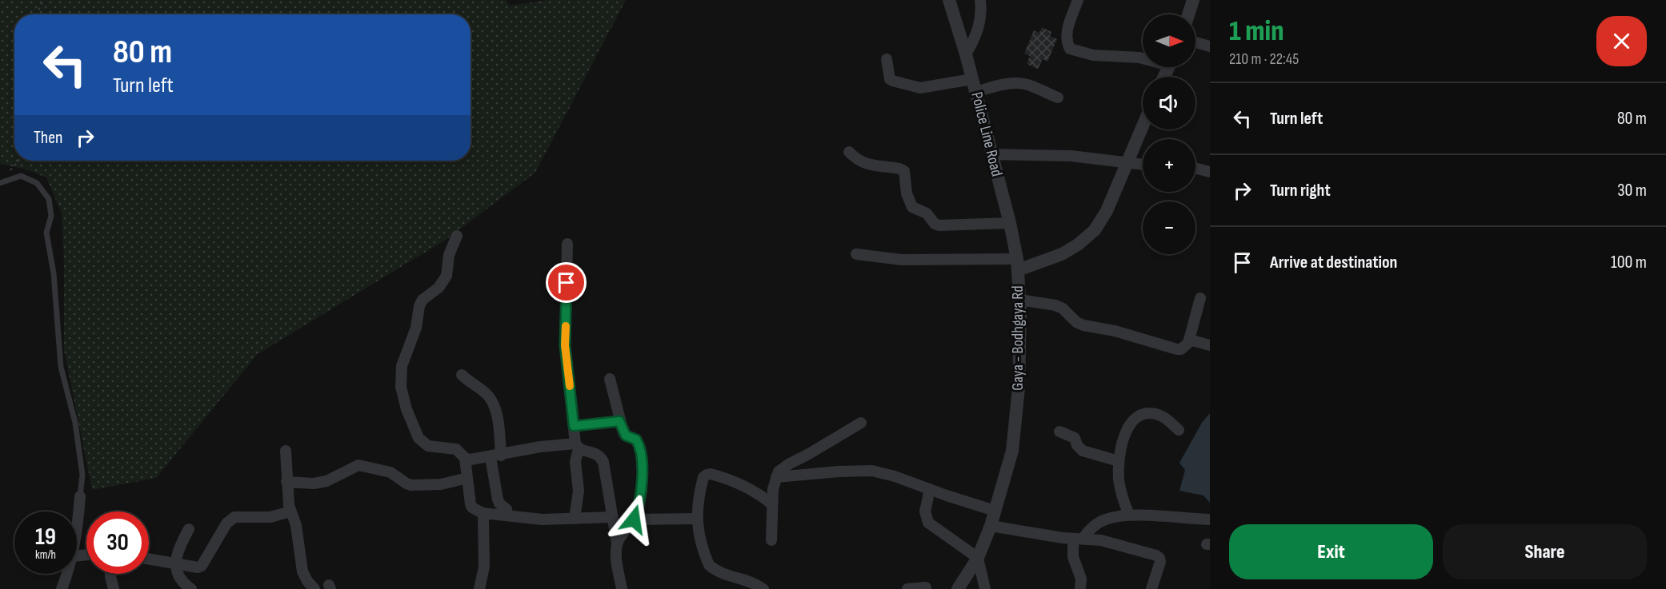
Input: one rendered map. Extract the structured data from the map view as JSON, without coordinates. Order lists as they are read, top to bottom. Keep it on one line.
{"streets":{"street":["Police Line Road","Gaya - Bodhgaya Rd"]},"crossings":[["Police Line Road","Gaya - Bodhgaya Rd"]],"north":"right","page":{"heading":["1 min","210 m · 22:45"],"map_buttons":["+","−"],"turn":["80 m","Turn left"],"list":[{"name":"Turn left","value":"80 m"},{"name":"Turn right","value":"30 m"},{"name":"Arrive at destination","value":"100 m"}],"then":"Then","speed":"19 km/h","limit":"30","buttons":["Exit","Share"]}}
